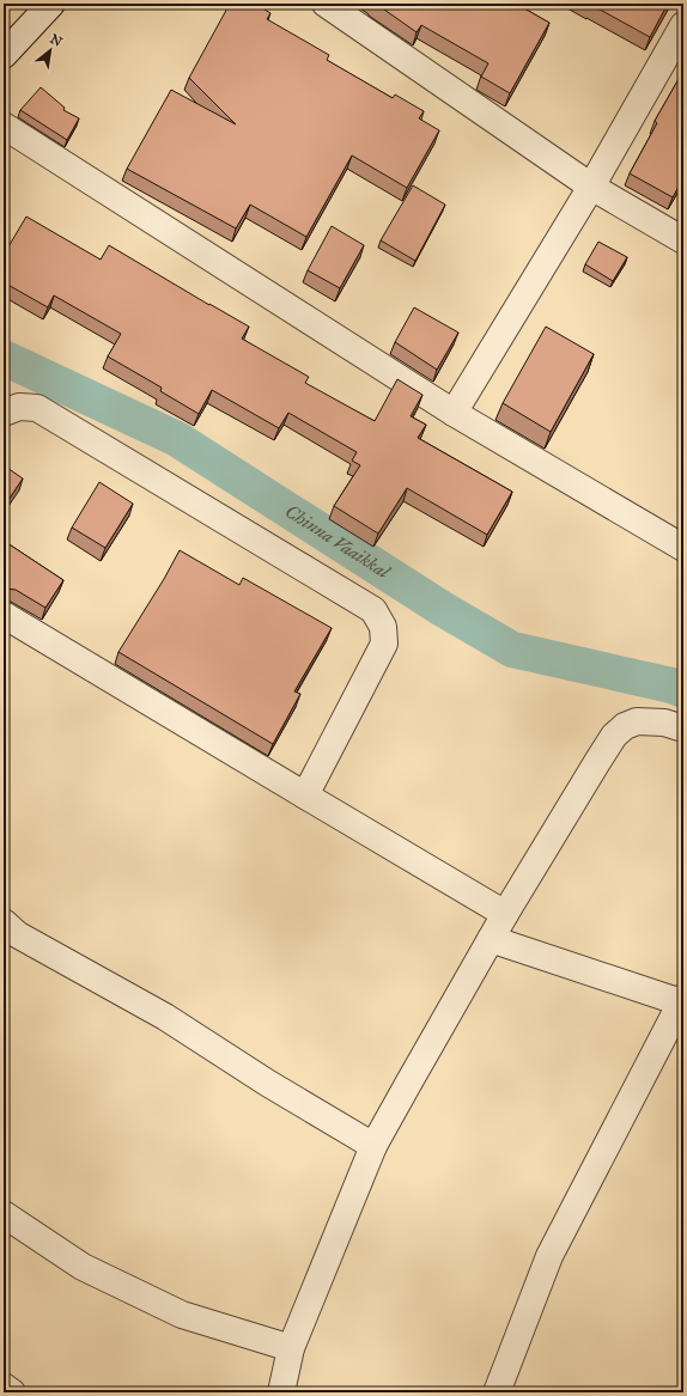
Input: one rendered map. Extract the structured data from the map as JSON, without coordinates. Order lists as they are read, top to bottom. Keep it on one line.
{"water":["Chinna Vaaikkal"],"north":"top right"}
